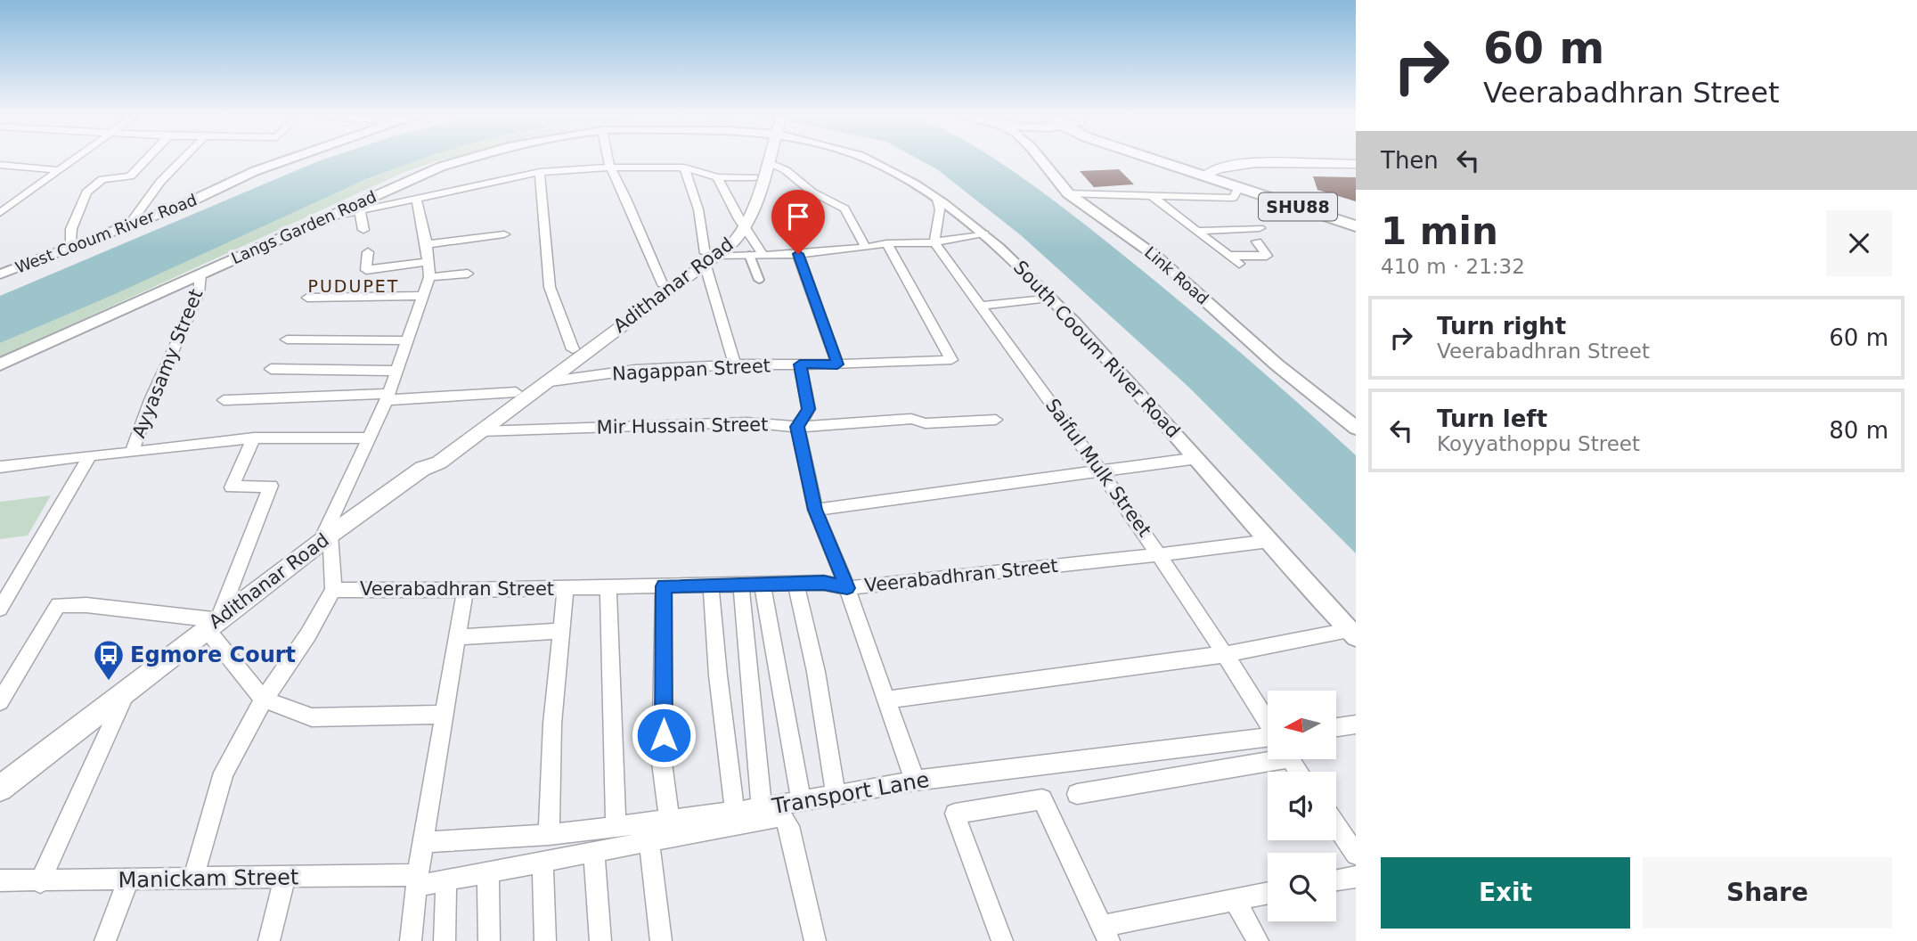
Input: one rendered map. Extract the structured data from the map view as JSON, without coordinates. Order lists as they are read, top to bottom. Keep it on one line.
{"streets":{"main road":["SHU88","Adithanar Road"],"street":["Langs Garden Road","West Cooum River Road","Link Road","South Cooum River Road","Ayyasamy Street","Nagappan Street","Mir Hussain Street","Saiful Mulk Street","Veerabadhran Street","Transport Lane","Manickam Street"]},"crossings":[["Langs Garden Road","Ayyasamy Street"],["Adithanar Road","Nagappan Street"],["Adithanar Road","Mir Hussain Street"],["Adithanar Road","Veerabadhran Street"],["South Cooum River Road","Veerabadhran Street"],["Saiful Mulk Street","Veerabadhran Street"]],"districts":["PUDUPET"],"places":{"bus stop":["Egmore Court"]},"north":"left","page":{"turn":["60 m","Veerabadhran Street"],"then":"Then","heading":["1 min","410 m · 21:32"],"list":[{"name":"Turn right","note":"Veerabadhran Street","value":"60 m"},{"name":"Turn left","note":"Koyyathoppu Street","value":"80 m"}],"buttons":["Exit","Share"]}}
